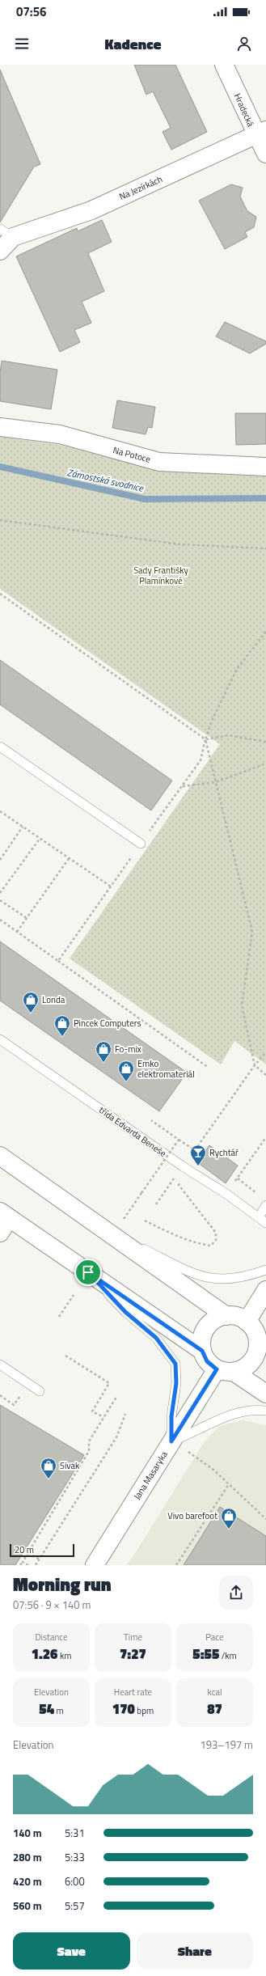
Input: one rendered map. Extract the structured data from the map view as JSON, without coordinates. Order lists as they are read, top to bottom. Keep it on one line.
{"streets":{"street":["Hradecká","Na Jezírkách","Na Potoce","Jana Masaryka"],"lane":["třída Edvarda Beneše"]},"crossings":[["Hradecká","Na Jezírkách"]],"water":["Zámostská svodnice"],"parks":["Sady Františky Plamínkové"],"places":{"shop":["Londa","Pincek Computers","Fo-mix","Emko elektromateriál","Sivak","Vivo barefoot"],"bar":["Rychtář"]},"scale_bar":"20 m","page":{"status":"07:56","header":"Kadence","scale":"20 m","heading":["Morning run","07:56 · 9 × 140 m"],"stats":[["Distance","1.26 km"],["Time","7:27"],["Pace","5:55 /km"],["Elevation","54 m"],["Heart rate","170 bpm"],["kcal","87"]],"chart":["Elevation","193–197 m"],"list":[{"name":"140 m","note":"5:31"},{"name":"280 m","note":"5:33"},{"name":"420 m","note":"6:00"},{"name":"560 m","note":"5:57"}],"buttons":["Save","Share"]}}
